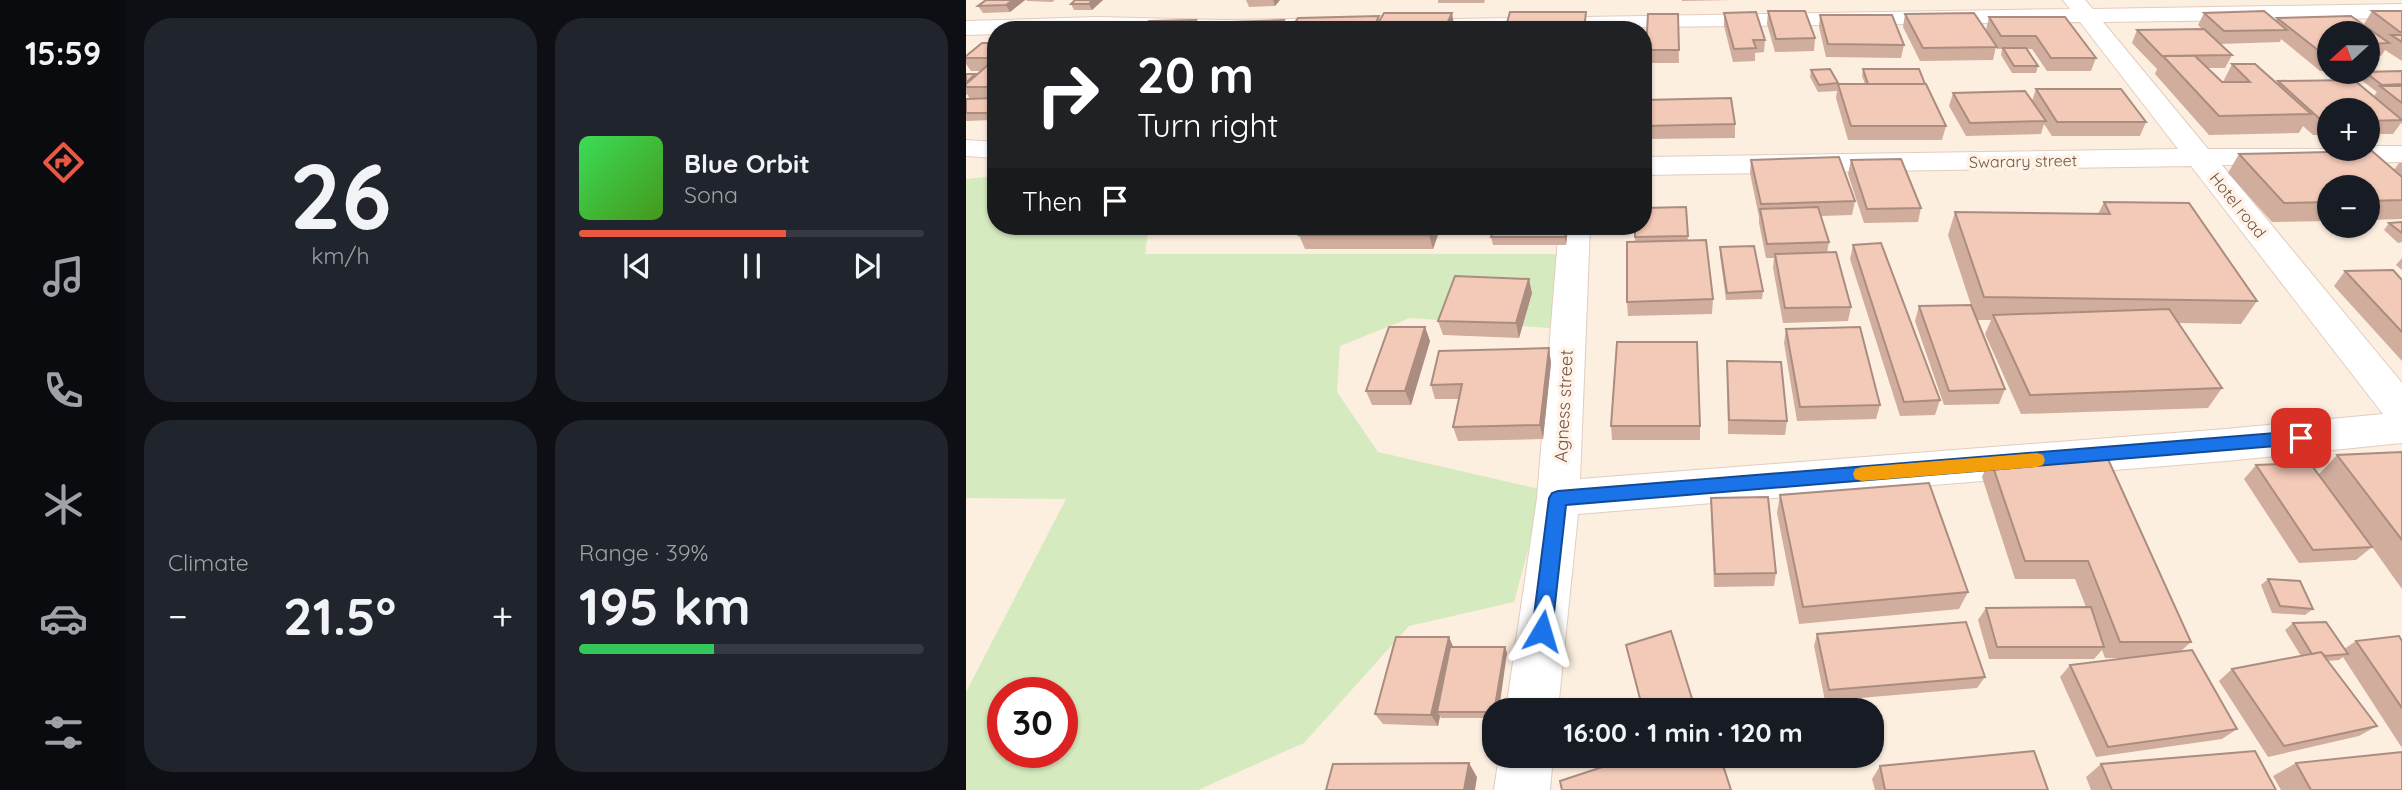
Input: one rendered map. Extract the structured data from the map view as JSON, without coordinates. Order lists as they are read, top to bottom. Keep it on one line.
{"streets":{"street":["Swarary street","Hotel road","Agness street"]},"crossings":[["Swarary street","Hotel road"]],"north":"left","page":{"tabs":"15:59","tile":[["26","km/h"],"Climate",["Range · 39%","195 km"]],"map_buttons":["+","−"],"turn":["20 m","Turn right"],"song":["Blue Orbit","Sona"],"then":"Then","heat":["−","21.5°","+"],"limit":"30","trip":"16:00 · 1 min · 120 m"}}
